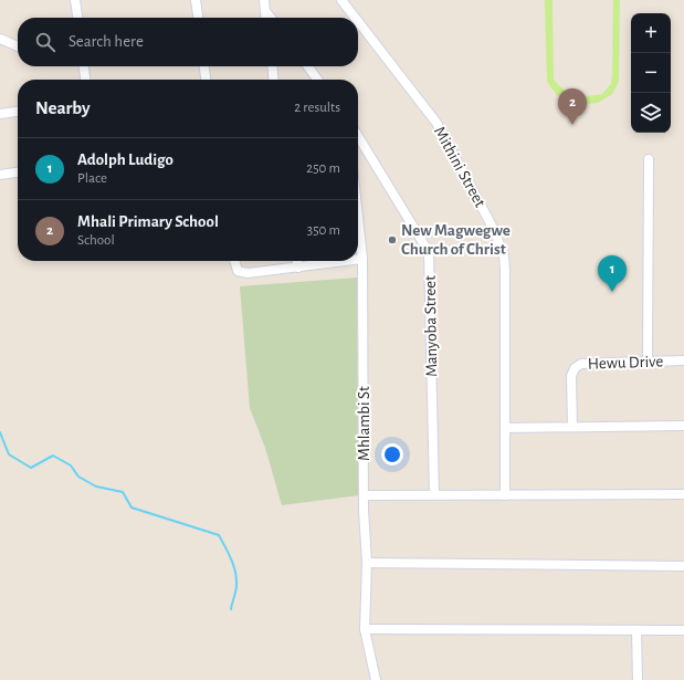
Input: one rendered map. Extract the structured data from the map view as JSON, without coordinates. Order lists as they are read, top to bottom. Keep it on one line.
{"streets":{"street":["Mithini Street","Manyoba Street","Hewu Drive","Mhlambi St"]},"places":["New Magwegwe Church of Christ"],"page":{"map_buttons":["+","−"],"search":"Search here","heading":["Nearby","2 results"],"pins":["2","1"],"list":[{"mark":"1","name":"Adolph Ludigo","note":"Place","value":"250 m"},{"mark":"2","name":"Mhali Primary School","note":"School","value":"350 m"}]}}
